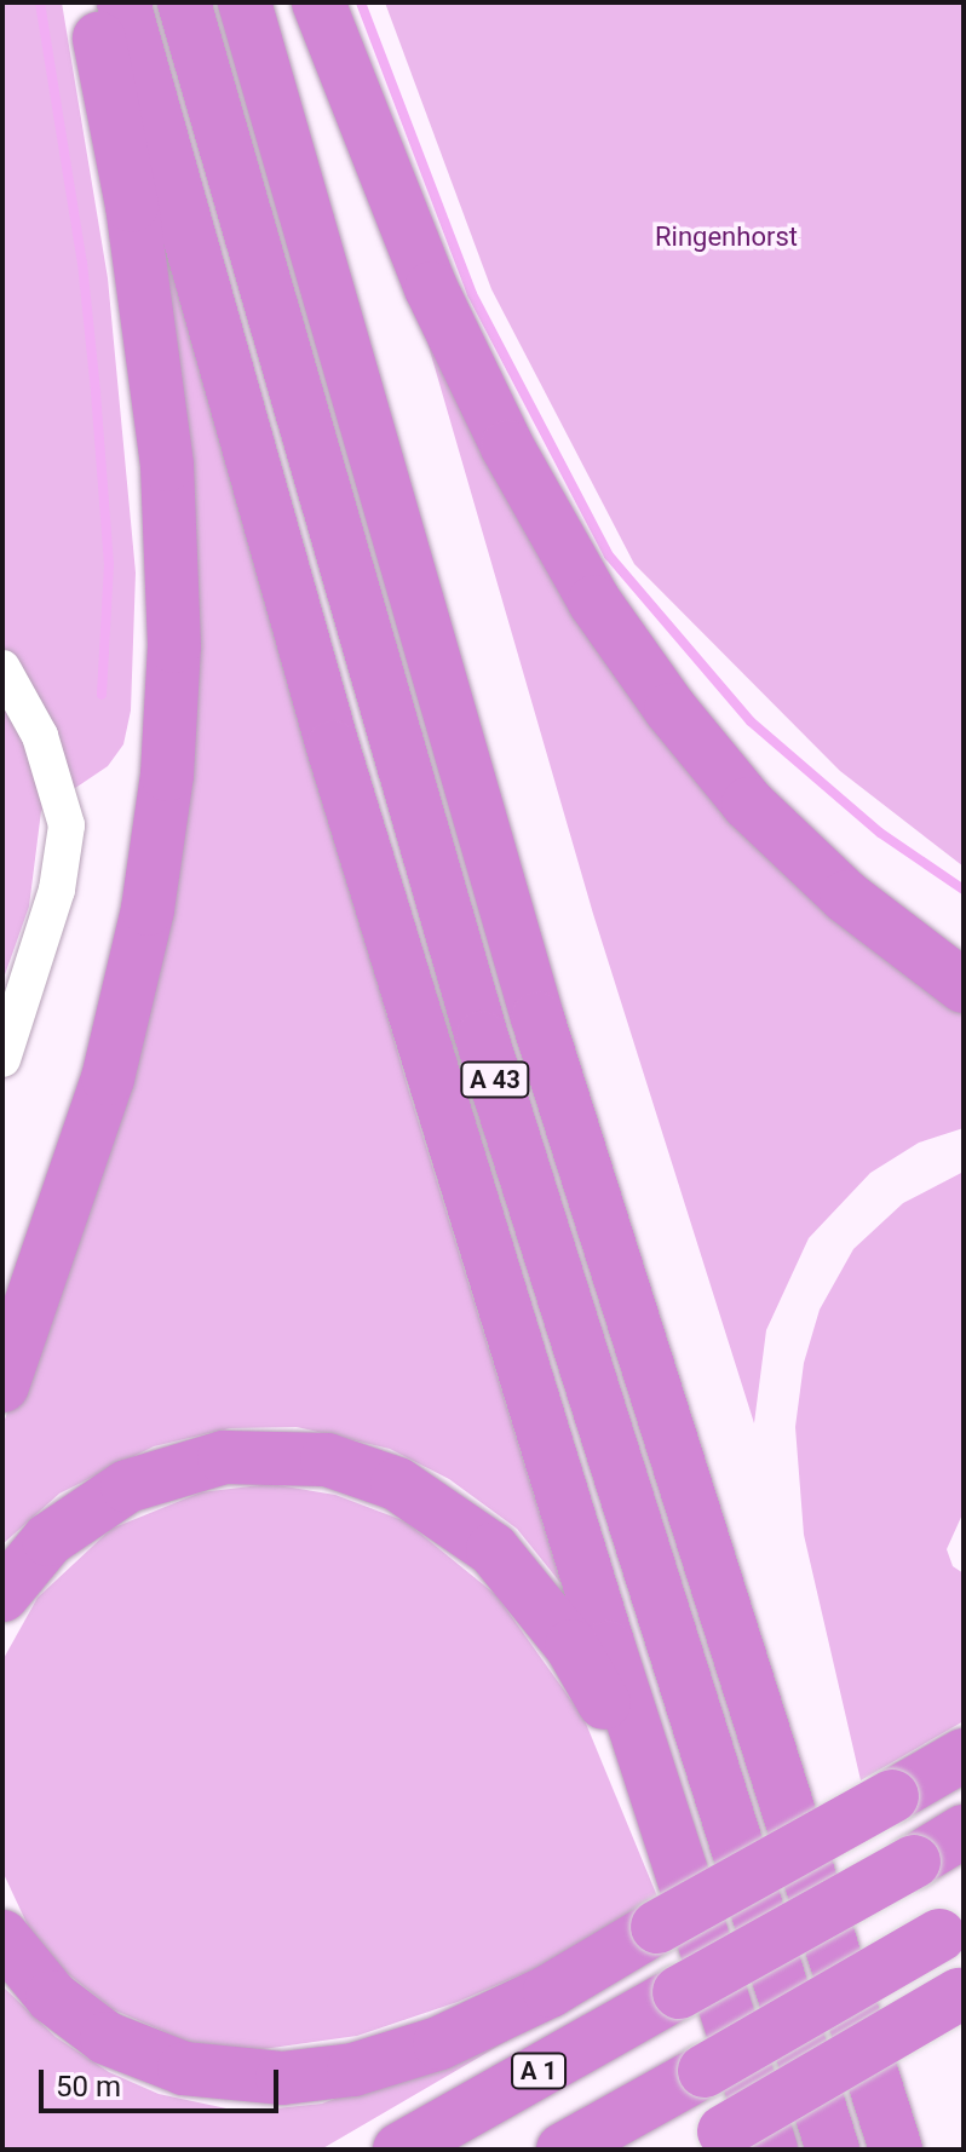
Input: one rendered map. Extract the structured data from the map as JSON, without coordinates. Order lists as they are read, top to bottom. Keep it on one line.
{"streets":{"highway":["A 43","A 1"]},"parks":["Ringenhorst"],"scale_bar":"50 m"}
